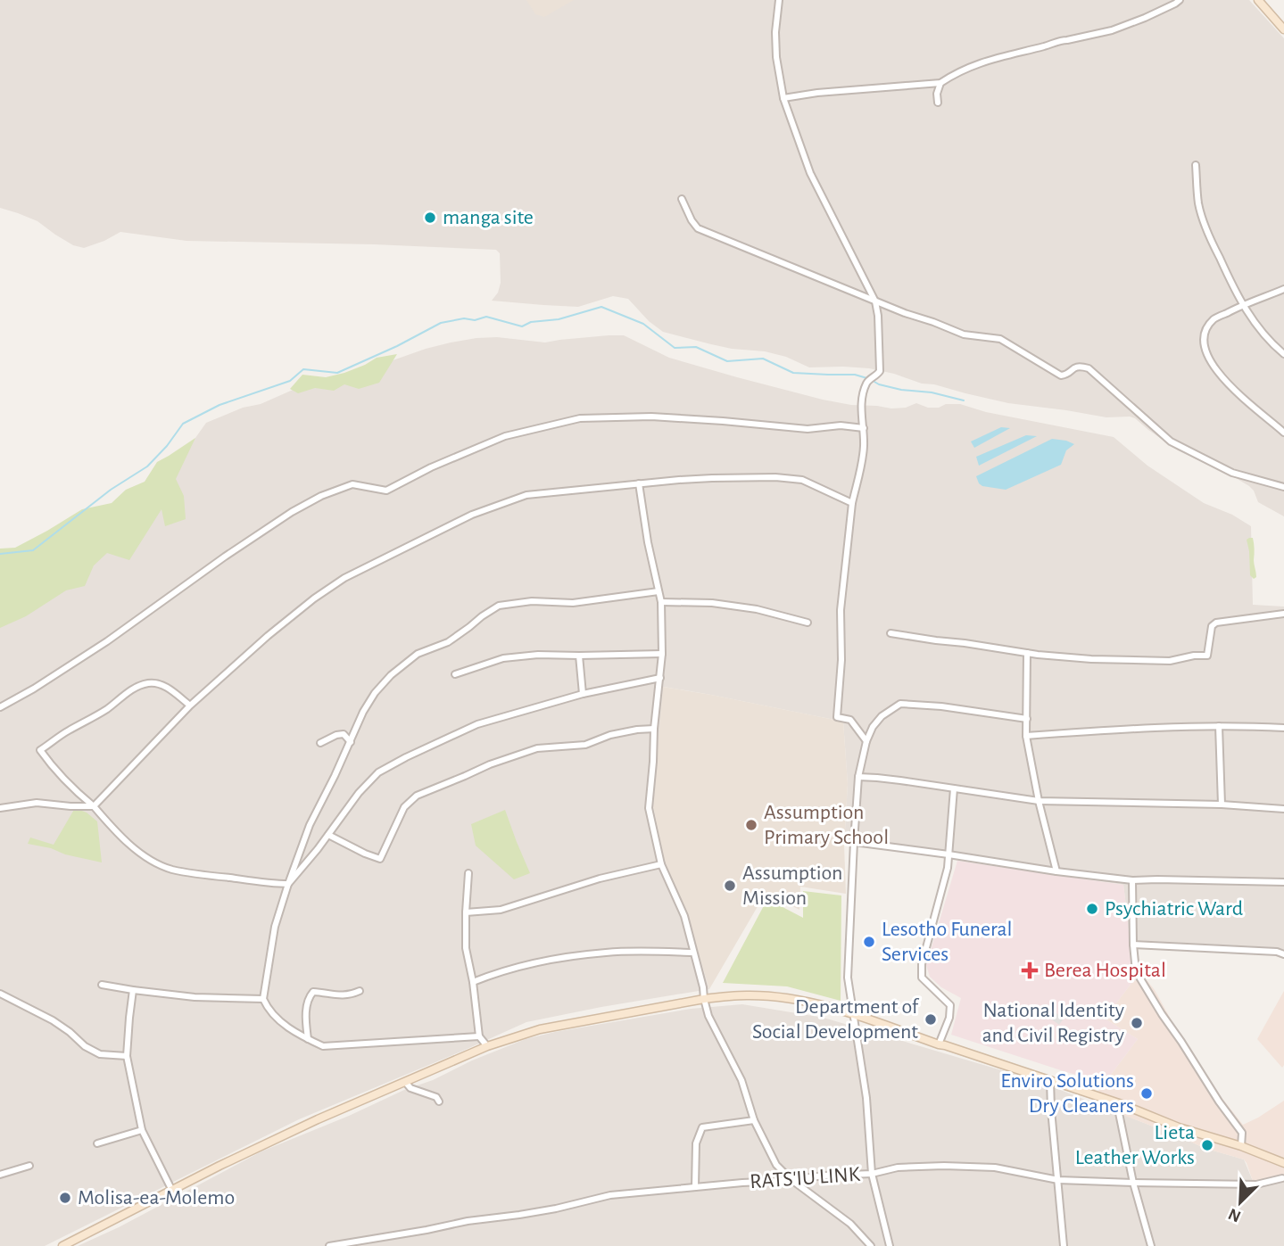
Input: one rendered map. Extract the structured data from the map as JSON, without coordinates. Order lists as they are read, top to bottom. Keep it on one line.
{"streets":{"street":["RATS'IU LINK"]},"places":{"other":["manga site","Assumption Primary School","Assumption Mission","Psychiatric Ward","Lesotho Funeral Services","Department of Social Development","National Identity and Civil Registry","Enviro Solutions Dry Cleaners","Lieta Leather Works","Molisa-ea-Molemo"],"health":["Berea Hospital"]},"north":"bottom left"}
